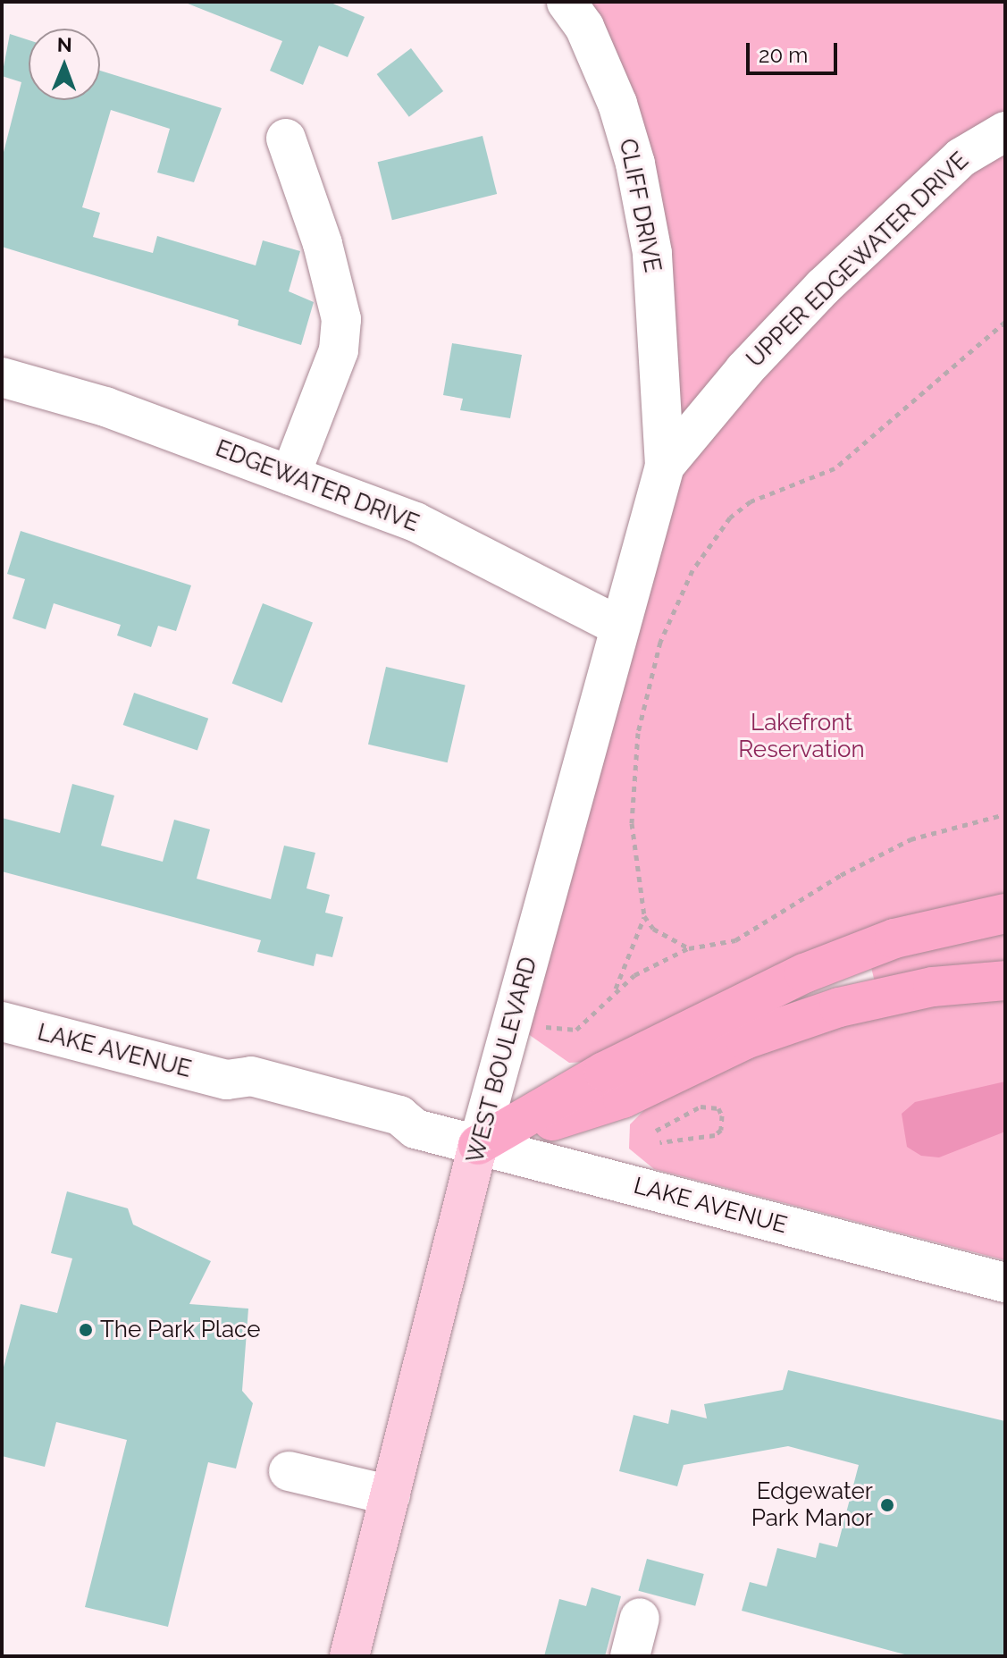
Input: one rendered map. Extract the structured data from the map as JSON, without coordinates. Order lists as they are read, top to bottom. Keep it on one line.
{"streets":{"main road":["WEST BOULEVARD"],"street":["CLIFF DRIVE","UPPER EDGEWATER DRIVE","EDGEWATER DRIVE","LAKE AVENUE"]},"crossings":[["CLIFF DRIVE","UPPER EDGEWATER DRIVE"],["CLIFF DRIVE","WEST BOULEVARD"],["UPPER EDGEWATER DRIVE","WEST BOULEVARD"],["EDGEWATER DRIVE","WEST BOULEVARD"],["LAKE AVENUE","WEST BOULEVARD"]],"parks":["Lakefront Reservation"],"places":["The Park Place","Edgewater Park Manor"],"scale_bar":"20 m","north":"top"}
